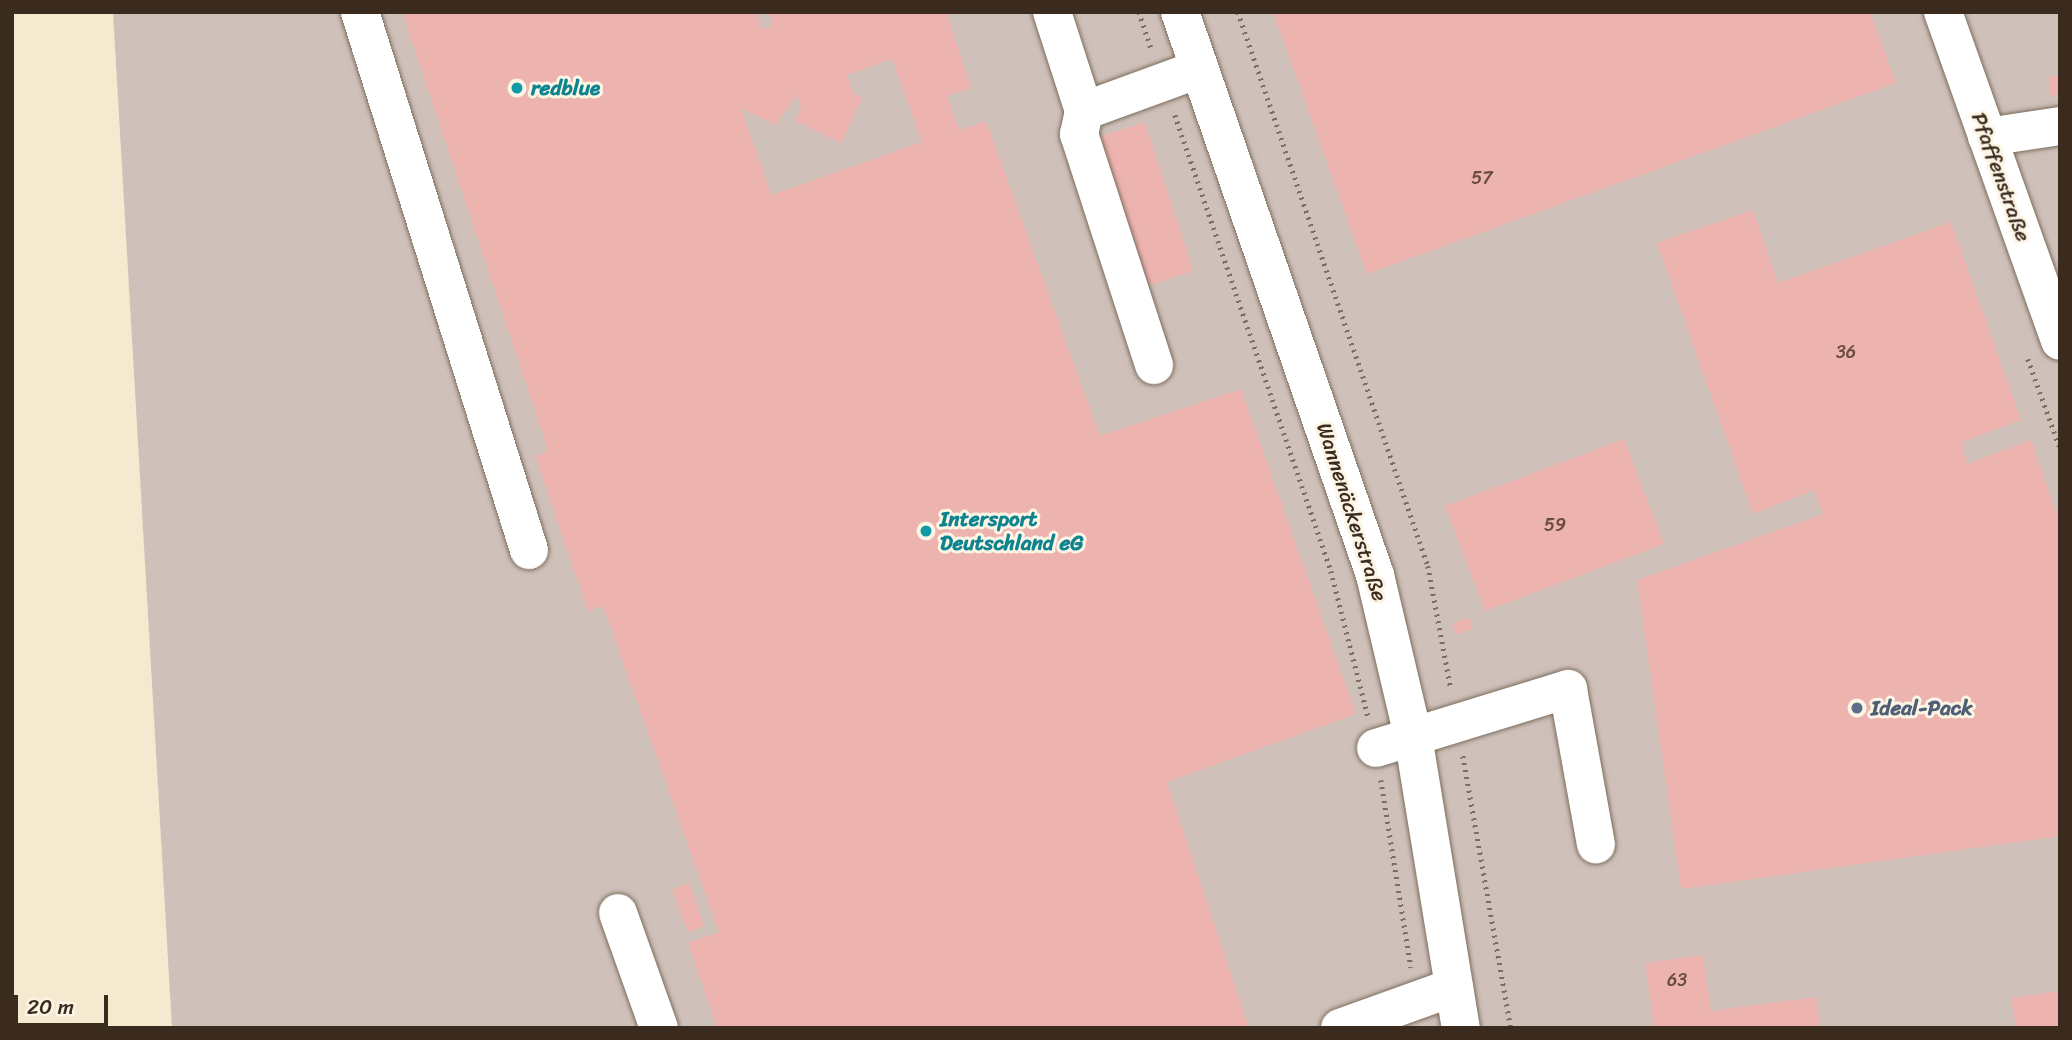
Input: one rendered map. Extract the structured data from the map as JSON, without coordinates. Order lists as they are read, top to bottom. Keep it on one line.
{"streets":{"street":["Pfaffenstraße","Wannenäckerstraße"]},"places":["redblue","Intersport Deutschland eG","Ideal-Pack"],"house_numbers":["57","36","59","63"],"scale_bar":"20 m"}
